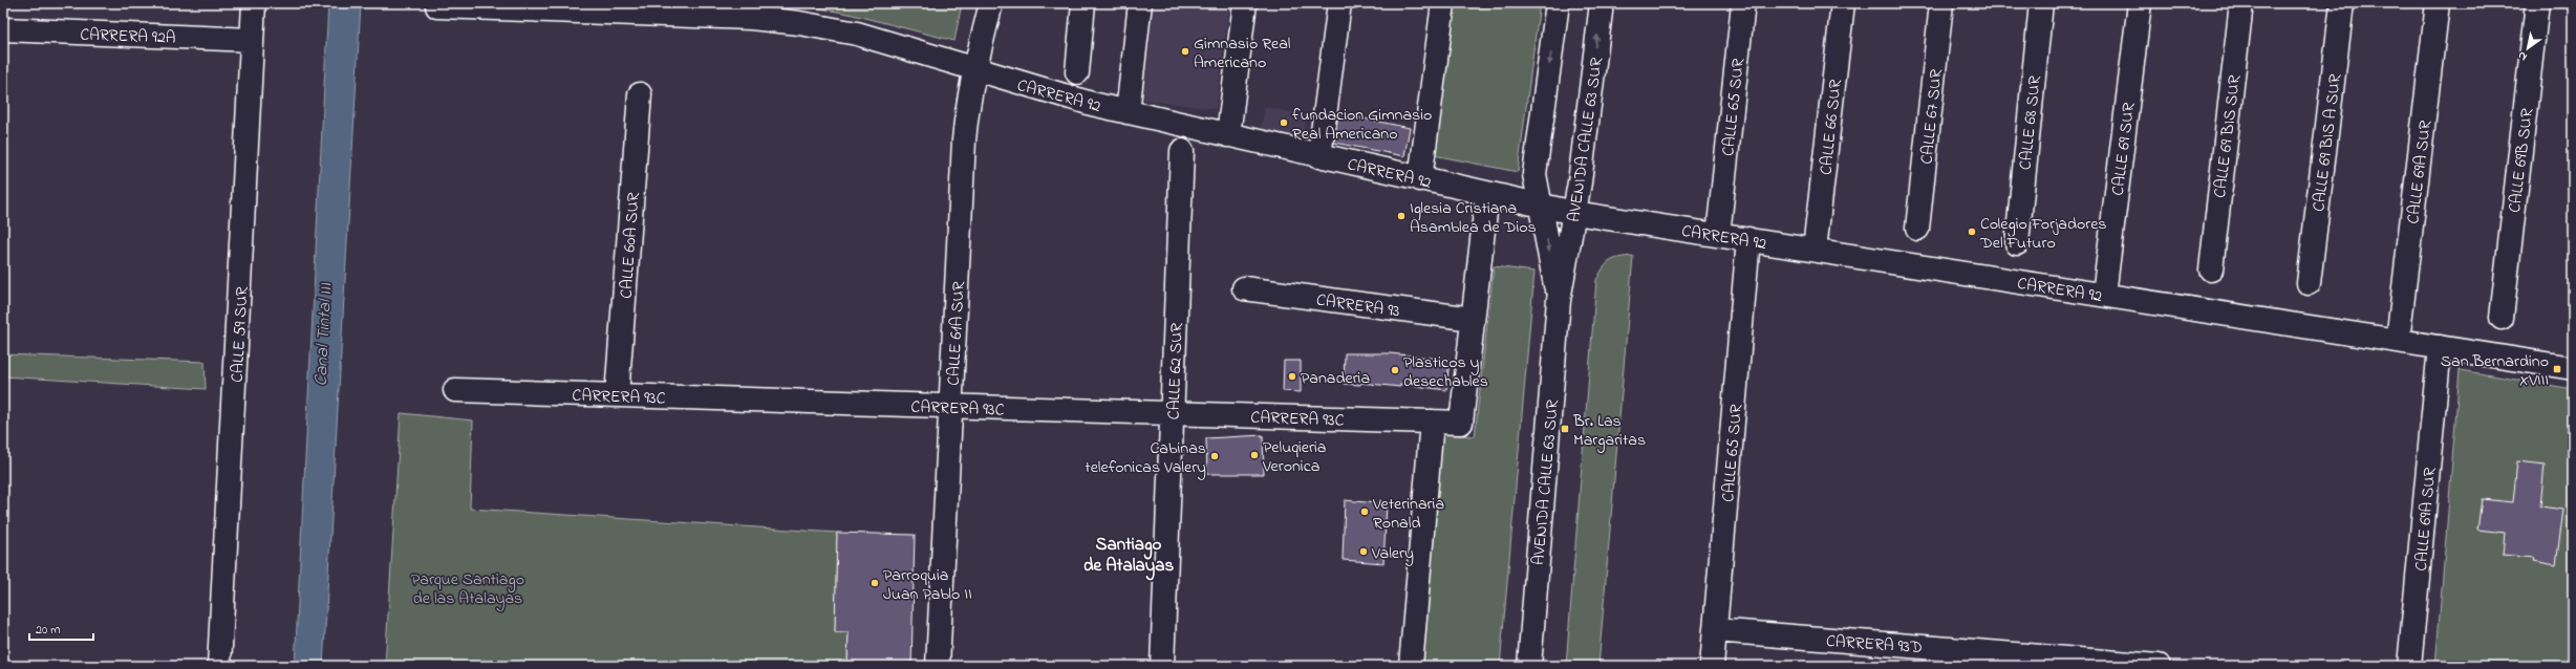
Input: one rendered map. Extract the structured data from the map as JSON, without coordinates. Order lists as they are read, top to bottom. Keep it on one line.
{"streets":{"street":["CARRERA 92A","CARRERA 92","CALLE 65 SUR","CALLE 67 SUR","CALLE 68 SUR","CALLE 66 SUR","CALLE 69 BIS SUR","AVENIDA CALLE 63 SUR","CALLE 69 BIS A SUR","CALLE 69 SUR","CALLE 69B SUR","CALLE 69A SUR","CALLE 60A SUR","CARRERA 93","CALLE 61A SUR","CALLE 59 SUR","CALLE 62 SUR","CARRERA 93C","CARRERA 93D"]},"crossings":[["CARRERA 92A","CALLE 59 SUR"],["CARRERA 92","CALLE 65 SUR"],["CARRERA 92","CALLE 66 SUR"],["CARRERA 92","AVENIDA CALLE 63 SUR"],["CARRERA 92","CALLE 69 SUR"],["CARRERA 92","CALLE 69A SUR"],["CARRERA 92","CALLE 61A SUR"],["CALLE 65 SUR","CARRERA 93D"],["CALLE 60A SUR","CARRERA 93C"],["CARRERA 93","CARRERA 93C"],["CALLE 61A SUR","CARRERA 93C"],["CALLE 62 SUR","CARRERA 93C"]],"districts":["Santiago de Atalayas"],"water":["Canal Tintal III"],"parks":["Parque Santiago de las Atalayas"],"places":{"other":["Gimnasio Real Americano","fundacion Gimnasio Real Americano","Iglesia Cristiana Asamblea de Dios","Colegio Forjadores Del Futuro","Plasticos y desechables","Panaderia","Peluqieria Veronica","Cabinas telefonicas Valery","Veterinaria Ronald","Valery","Parroquia Juan Pablo II"],"transit":["San Bernardino XVIII","Br. Las Margaritas"]},"scale_bar":"20 m","north":"bottom left"}
